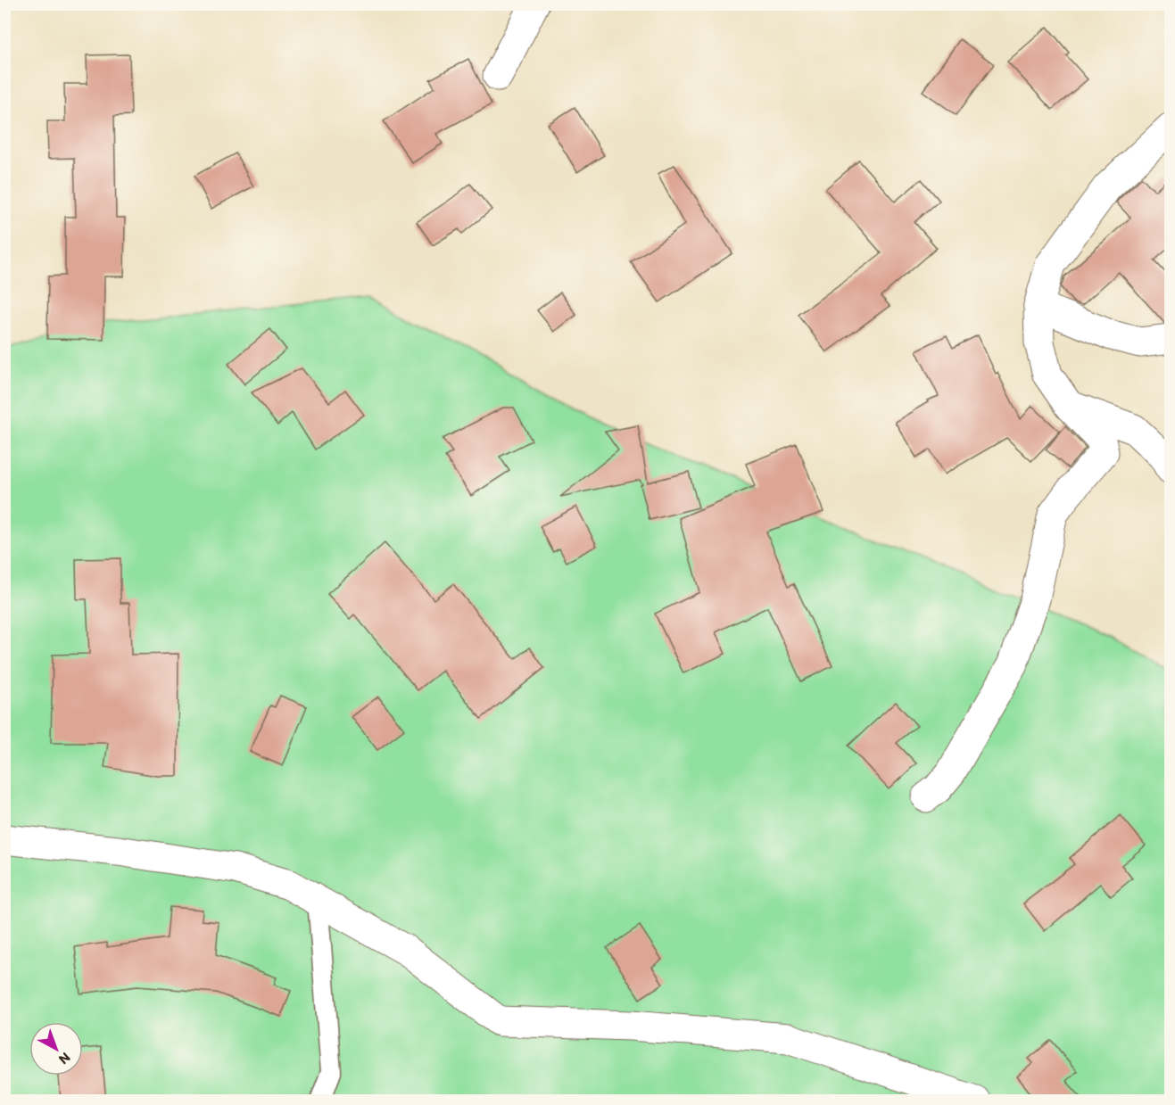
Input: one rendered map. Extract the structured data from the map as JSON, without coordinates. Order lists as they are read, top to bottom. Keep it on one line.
{"north":"bottom right"}
